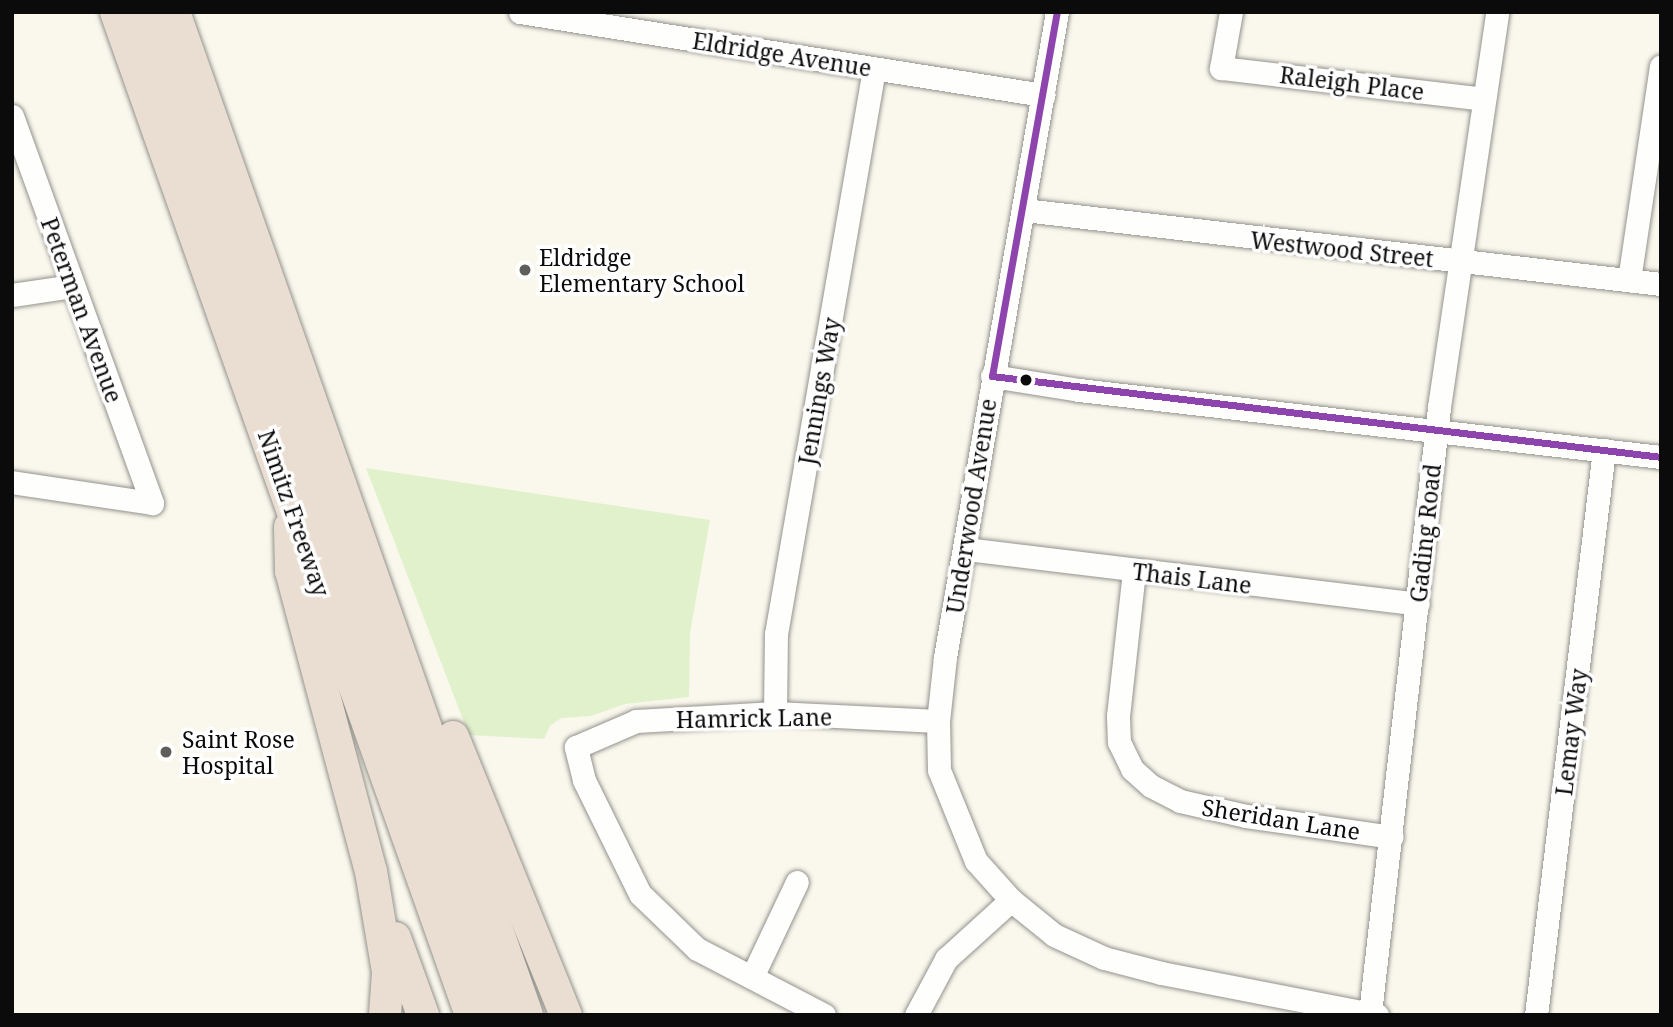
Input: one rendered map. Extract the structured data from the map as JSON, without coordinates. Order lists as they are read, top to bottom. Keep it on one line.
{"streets":{"highway":["Nimitz Freeway"],"street":["Eldridge Avenue","Raleigh Place","Westwood Street","Peterman Avenue","Jennings Way","Underwood Avenue","Gading Road","Thais Lane","Hamrick Lane","Lemay Way","Sheridan Lane"]},"crossings":[["Eldridge Avenue","Jennings Way"],["Eldridge Avenue","Underwood Avenue"],["Raleigh Place","Gading Road"],["Westwood Street","Underwood Avenue"],["Westwood Street","Gading Road"],["Jennings Way","Hamrick Lane"],["Underwood Avenue","Gading Road"],["Underwood Avenue","Thais Lane"],["Underwood Avenue","Hamrick Lane"],["Gading Road","Thais Lane"],["Gading Road","Sheridan Lane"],["Thais Lane","Sheridan Lane"]],"places":["Eldridge Elementary School","Saint Rose Hospital"]}
